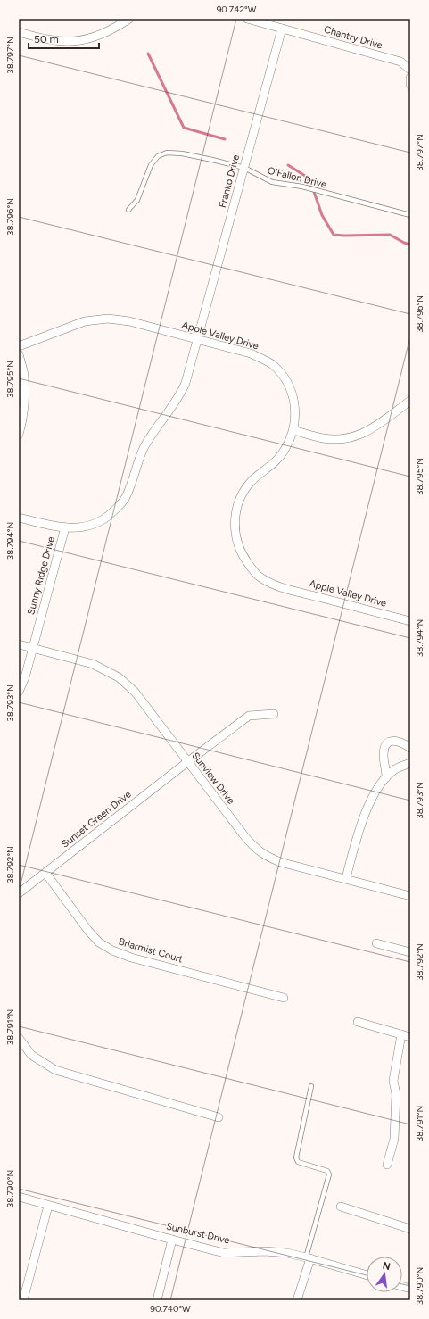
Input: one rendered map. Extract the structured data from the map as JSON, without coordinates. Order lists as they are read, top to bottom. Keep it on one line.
{"streets":{"street":["Chantry Drive","Franko Drive","Apple Valley Drive","Sunny Ridge Drive","Sunview Drive","Sunset Green Drive","Briarmist Court","Sunburst Drive"],"lane":["O'Fallon Drive"]},"crossings":[["Chantry Drive","Franko Drive"],["O'Fallon Drive","Franko Drive"],["Franko Drive","Apple Valley Drive"],["Franko Drive","Sunny Ridge Drive"],["Sunny Ridge Drive","Sunview Drive"],["Sunview Drive","Sunset Green Drive"],["Sunset Green Drive","Briarmist Court"]],"scale_bar":"50 m","north":"top","coordinates":["90.742°W","38.797°N","38.796°N","38.795°N","38.794°N","38.793°N","38.792°N","38.791°N","38.790°N","90.740°W"]}
